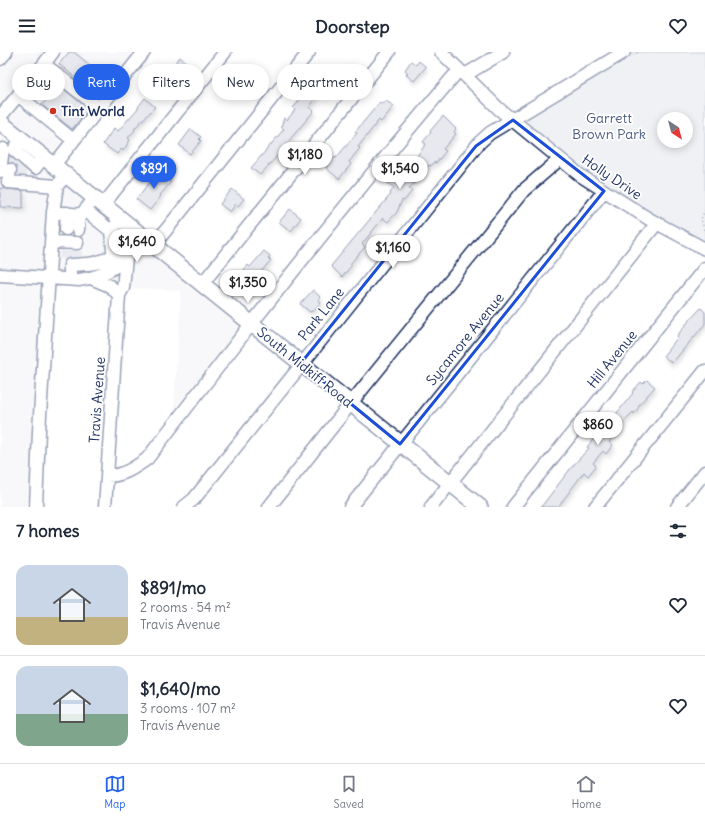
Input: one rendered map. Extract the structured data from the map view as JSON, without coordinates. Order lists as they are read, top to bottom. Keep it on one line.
{"streets":{"main road":["South Midkiff Road"],"street":["Holly Drive","Park Lane","Sycamore Avenue","Hill Avenue","Travis Avenue"]},"crossings":[["Holly Drive","Park Lane"],["Holly Drive","Sycamore Avenue"],["Park Lane","South Midkiff Road"],["Sycamore Avenue","South Midkiff Road"]],"parks":["Garrett Brown Park"],"places":["Tint World"],"north":"bottom right","page":{"header":"Doorstep","chip":["Buy","Rent","Filters","New","Apartment"],"price":["$1,180","$891","$1,540","$1,640","$1,160","$1,350","$860"],"heading":"7 homes","list":[{"name":"$891/mo","note":"2 rooms · 54 m² · Travis Avenue"},{"name":"$1,640/mo","note":"3 rooms · 107 m² · Travis Avenue"}],"tabs":["Map","Saved","Home"]}}
